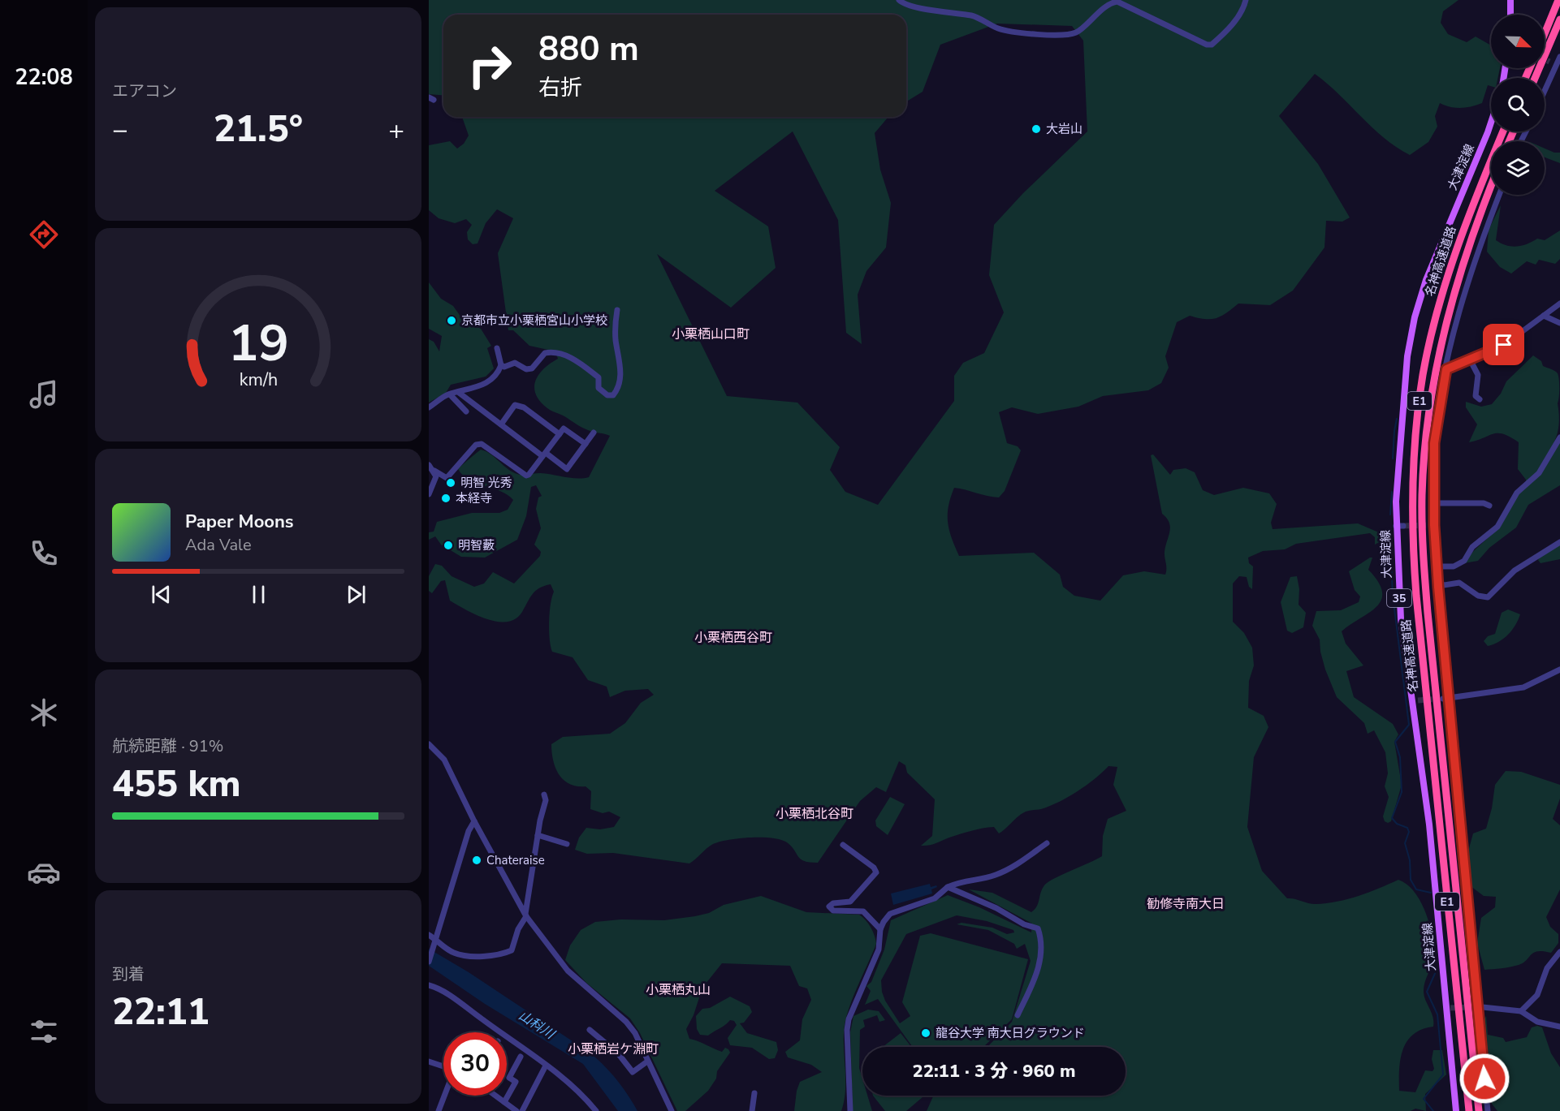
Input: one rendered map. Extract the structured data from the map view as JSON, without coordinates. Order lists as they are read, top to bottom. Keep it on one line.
{"streets":{"highway":["名神高速道路","E1"],"main road":["大津淀線","35"]},"districts":["小栗栖山口町","小栗栖西谷町","小栗栖北谷町","勧修寺南大日","小栗栖丸山","小栗栖岩ケ淵町"],"water":["山科川"],"places":["大岩山","京都市立小栗栖宮山小学校","明智 光秀","本経寺","明智藪","Chateraise","龍谷大学 南大日グラウンド"],"north":"bottom right","page":{"tabs":"22:08","tile":["エアコン",["航続距離 · 91%","455 km"],["到着","22:11"]],"turn":["880 m","右折"],"heat":["−","21.5°","+"],"song":["Paper Moons","Ada Vale"],"limit":"30","trip":"22:11 · 3 分 · 960 m","gauge":["19","km/h"]}}
